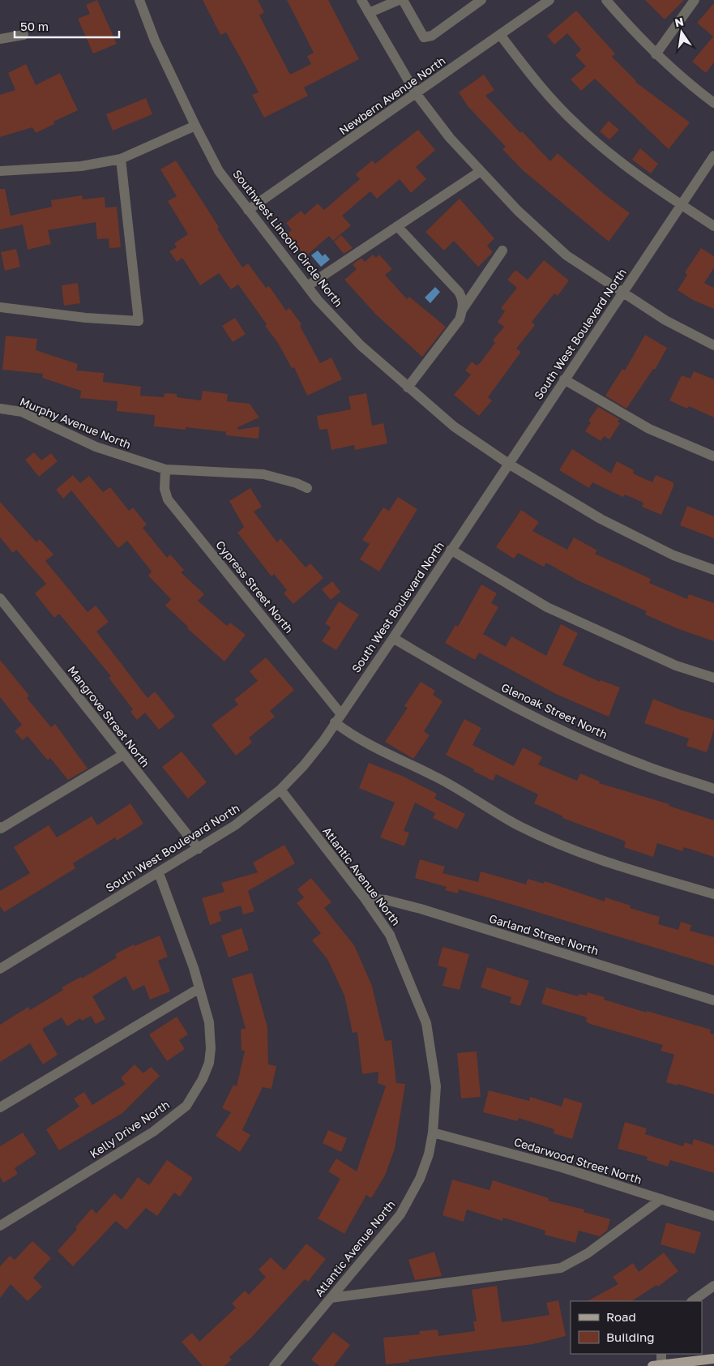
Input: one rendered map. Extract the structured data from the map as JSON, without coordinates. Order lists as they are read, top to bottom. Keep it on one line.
{"streets":{"street":["Newbern Avenue North","Southwest Lincoln Circle North","South West Boulevard North","Murphy Avenue North","Cypress Street North","Glenoak Street North","Mangrove Street North","Atlantic Avenue North","Garland Street North","Kelly Drive North","Cedarwood Street North"]},"crossings":[["Newbern Avenue North","Southwest Lincoln Circle North"],["Southwest Lincoln Circle North","South West Boulevard North"],["South West Boulevard North","Cypress Street North"],["South West Boulevard North","Glenoak Street North"],["South West Boulevard North","Mangrove Street North"],["South West Boulevard North","Atlantic Avenue North"],["South West Boulevard North","Kelly Drive North"],["Murphy Avenue North","Cypress Street North"],["Atlantic Avenue North","Garland Street North"],["Atlantic Avenue North","Cedarwood Street North"]],"legend":["Road","Building"],"scale_bar":"50 m","north":"top"}
